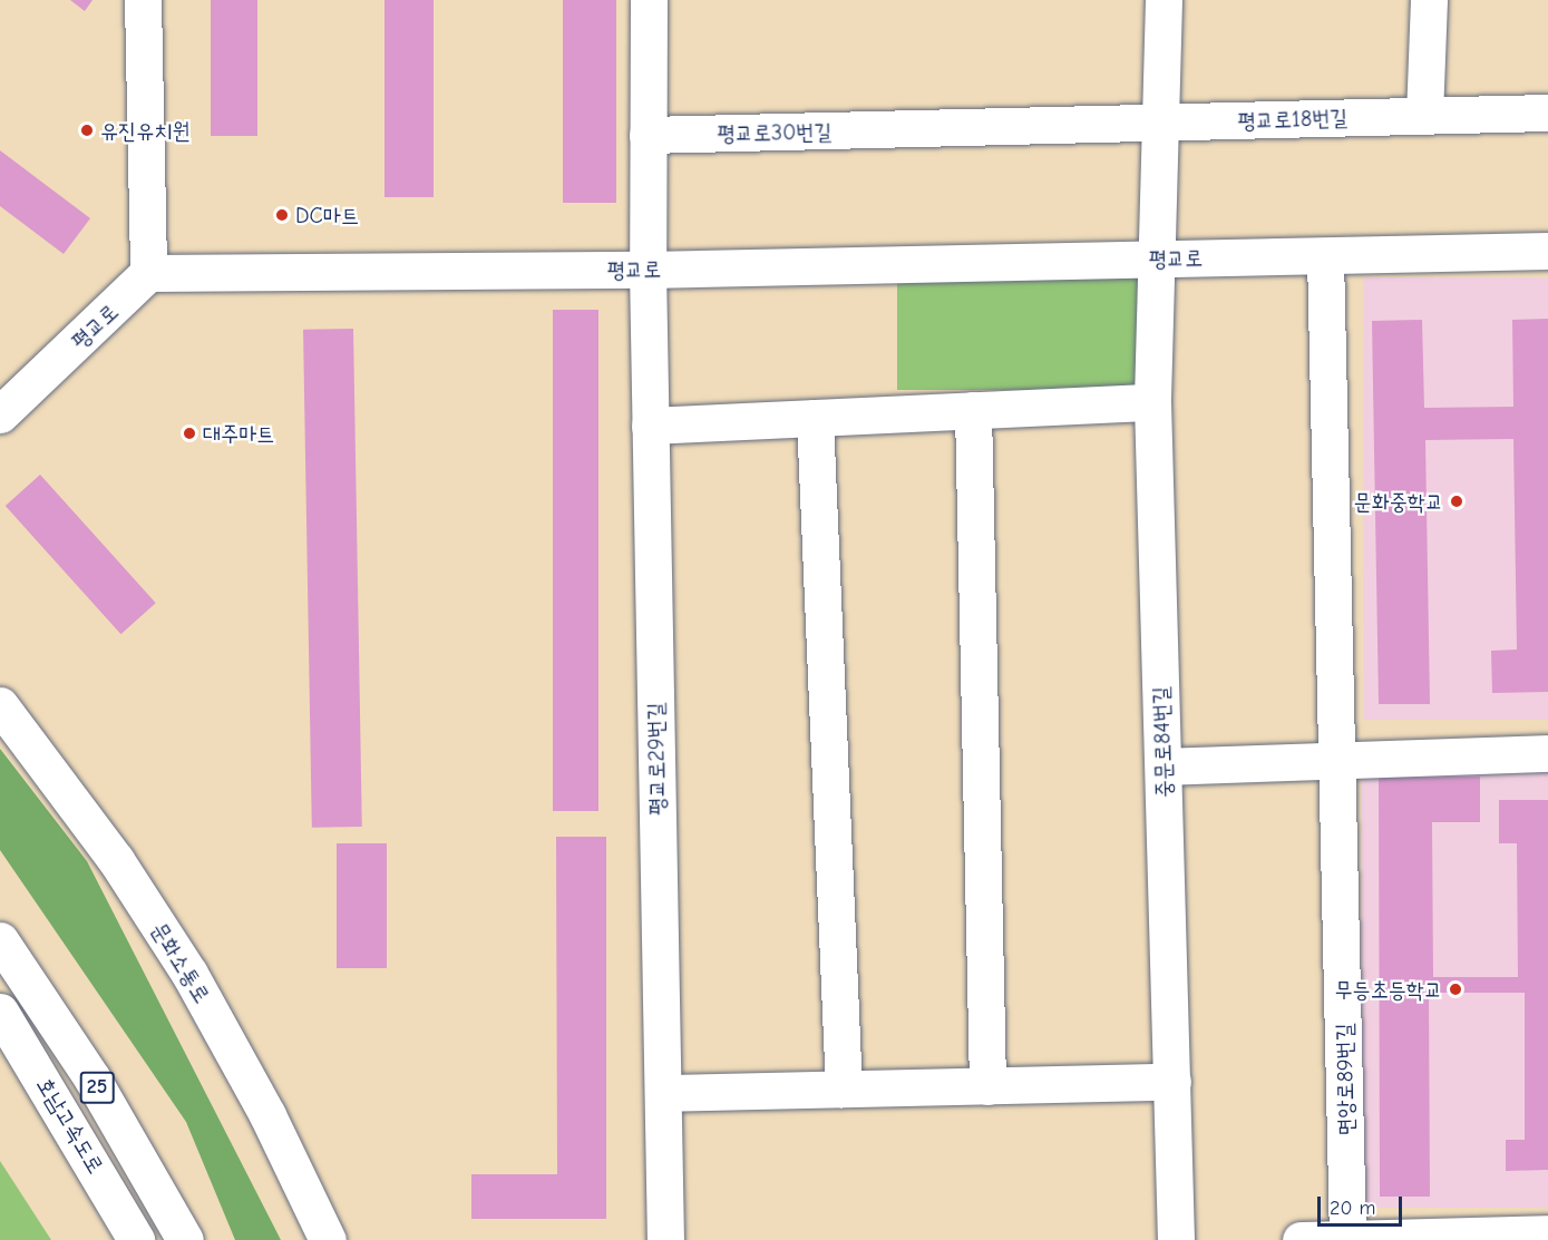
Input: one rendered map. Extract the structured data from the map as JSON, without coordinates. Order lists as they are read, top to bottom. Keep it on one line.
{"streets":{"main road":["평교로18번길","평교로30번길","평교로","중문로84번길","평교로29번길","문화소통로","면앙로89번길","25","호남고속도로"]},"crossings":[["평교로18번길","평교로30번길"],["평교로","중문로84번길"],["평교로","평교로29번길"]],"places":["유진유치원","DC마트","대주마트","문화중학교","무등초등학교"],"scale_bar":"20 m"}
